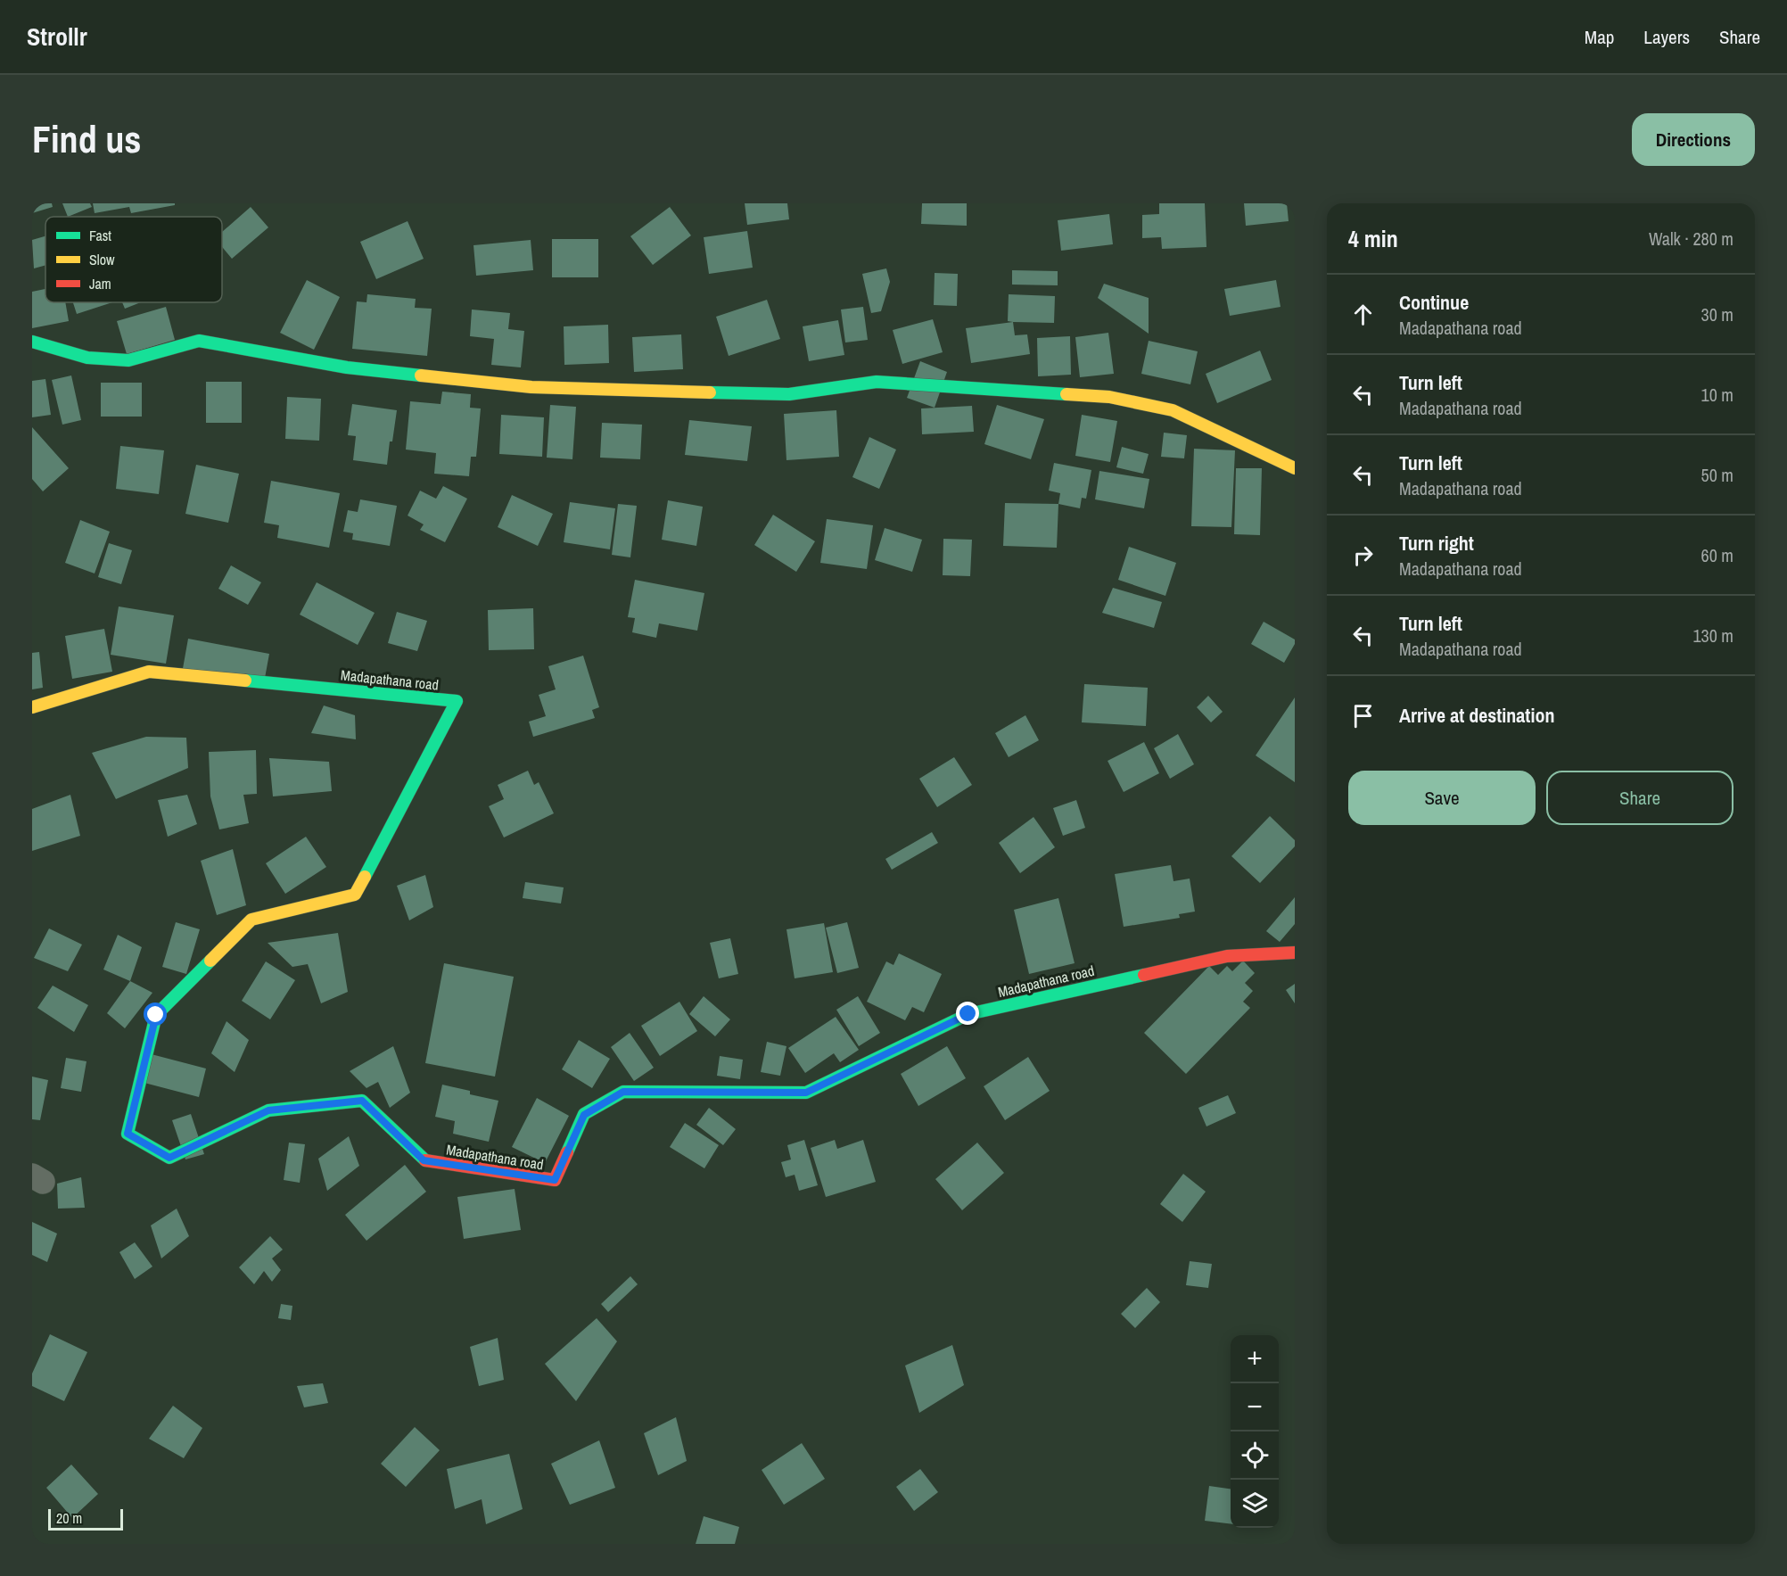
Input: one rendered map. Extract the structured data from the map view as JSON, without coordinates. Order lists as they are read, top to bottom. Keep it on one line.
{"streets":{"street":["Madapathana road"]},"legend":["Fast","Slow","Jam"],"scale_bar":"20 m","page":{"header":"Strollr","nav":["Map","Layers","Share"],"buttons":["Directions",["Save","Share"]],"title":"Find us","heading":["4 min","Walk · 280 m"],"list":[["Continue","Madapathana road","30 m"],["Turn left","Madapathana road","10 m"],["Turn left","Madapathana road","50 m"],["Turn right","Madapathana road","60 m"],["Turn left","Madapathana road","130 m"],"Arrive at destination"],"map_buttons":["+","−"],"scale":"20 m"}}
